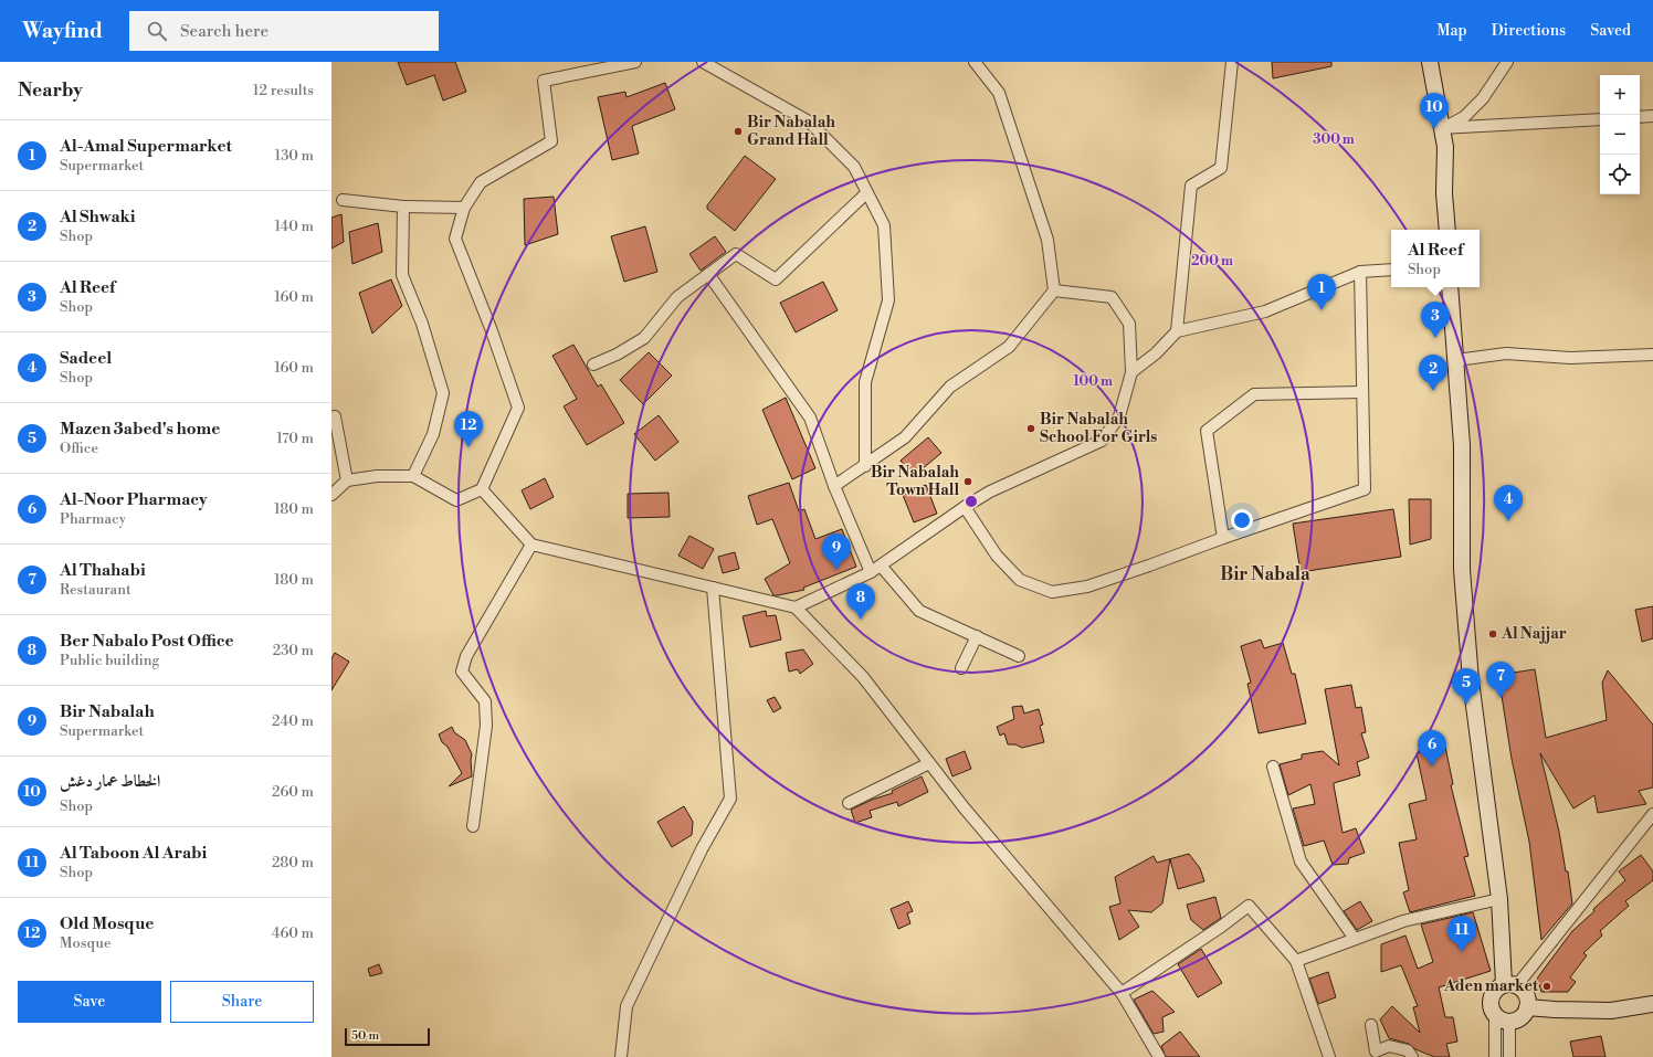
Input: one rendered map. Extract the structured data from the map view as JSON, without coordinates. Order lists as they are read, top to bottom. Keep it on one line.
{"districts":["Bir Nabala"],"places":["Bir Nabalah Grand Hall","Bir Nabalah School For Girls","Bir Nabalah Town Hall","Al Najjar","Aden market"],"scale_bar":"50 m","page":{"header":"Wayfind","search":"Search here","nav":["Map","Directions","Saved"],"heading":["Nearby","12 results"],"map_buttons":["+","−"],"pins":["10","1","3","2","12","4","9","8","7","5","6","11"],"list":[{"mark":"1","name":"Al-Amal Supermarket","note":"Supermarket","value":"130 m"},{"mark":"2","name":"Al Shwaki","note":"Shop","value":"140 m"},{"mark":"3","name":"Al Reef","note":"Shop","value":"160 m"},{"mark":"4","name":"Sadeel","note":"Shop","value":"160 m"},{"mark":"5","name":"Mazen 3abed's home","note":"Office","value":"170 m"},{"mark":"6","name":"Al-Noor Pharmacy","note":"Pharmacy","value":"180 m"},{"mark":"7","name":"Al Thahabi","note":"Restaurant","value":"180 m"},{"mark":"8","name":"Ber Nabalo Post Office","note":"Public building","value":"230 m"},{"mark":"9","name":"Bir Nabalah","note":"Supermarket","value":"240 m"},{"mark":"10","name":"الخطاط عمار دغش","note":"Shop","value":"260 m"},{"mark":"11","name":"Al Taboon Al Arabi","note":"Shop","value":"280 m"},{"mark":"12","name":"Old Mosque","note":"Mosque","value":"460 m"}],"popup":["Al Reef","Shop"],"buttons":["Save","Share"],"scale":"50 m"},"rings":["300 m","200 m","100 m"]}
